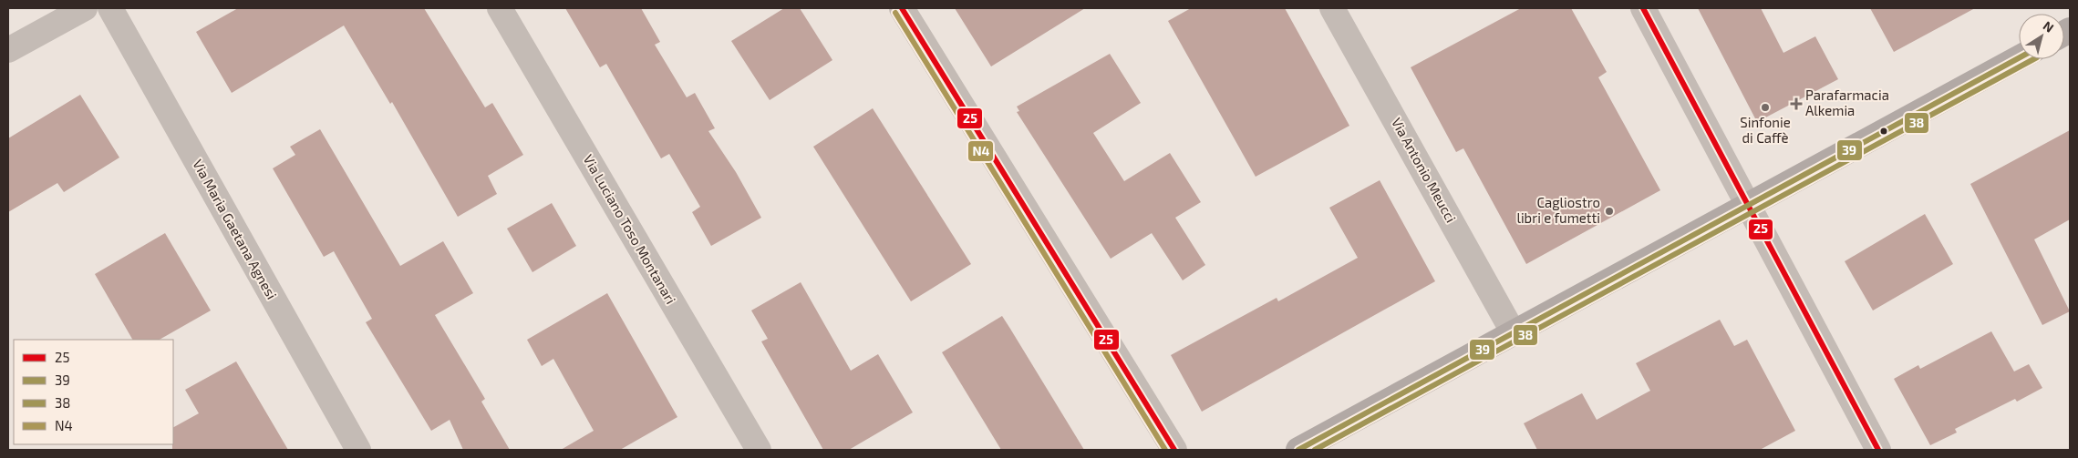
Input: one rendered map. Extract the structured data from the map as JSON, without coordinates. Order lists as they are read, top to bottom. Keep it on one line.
{"streets":{"street":["Via Antonio Meucci","Via Maria Gaetana Agnesi","Via Luciano Toso Montanari"]},"places":{"health":["Parafarmacia Alkemia"],"other":["Sinfonie di Caffè","Cagliostro libri e fumetti"]},"lines":["transit line 25","transit line N4","transit line 39","transit line 38"],"legend":["25","39","38","N4"],"north":"top right"}
